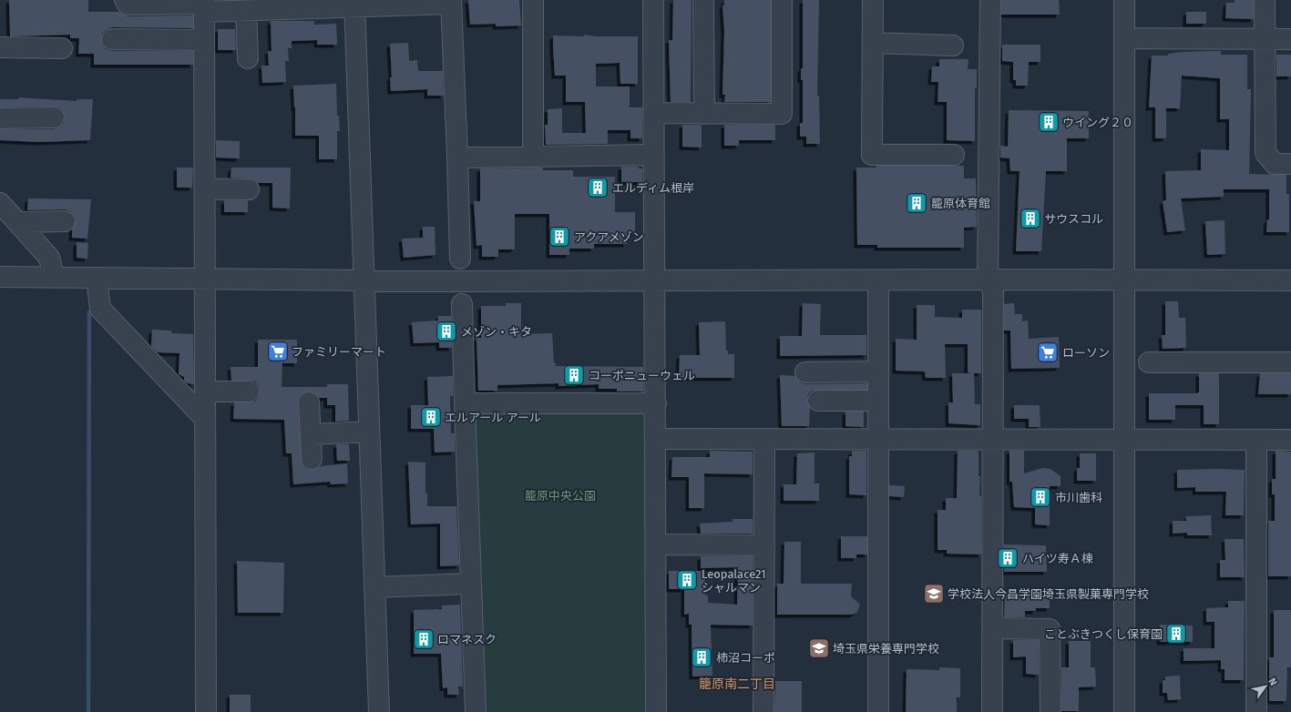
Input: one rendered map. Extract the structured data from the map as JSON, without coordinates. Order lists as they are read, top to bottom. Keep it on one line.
{"districts":["籠原南二丁目"],"parks":["籠原中央公園"],"places":{"building":["ウイング２０","エルディム根岸","籠原体育館","サウスコル","アクアメゾン","メゾン・キタ","コーポニューウェル","エルアール アール","市川歯科","ハイツ寿Ａ棟","Leopalace21 シャルマン","ことぶきつくし保育園","ロマネスク","柿沼コーポ"],"supermarket":["ファミリーマート","ローソン"],"school or university":["学校法人今昌学園埼玉県製菓専門学校","埼玉県栄養専門学校"]},"north":"top right"}
